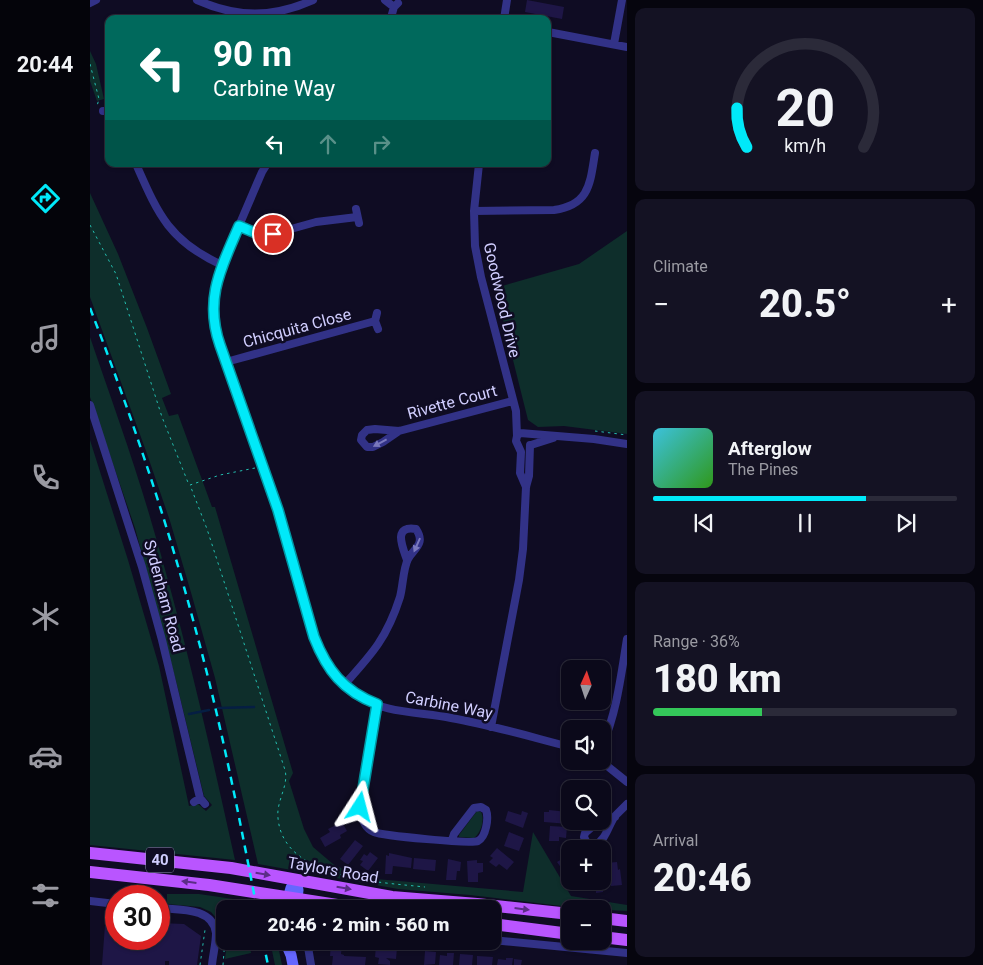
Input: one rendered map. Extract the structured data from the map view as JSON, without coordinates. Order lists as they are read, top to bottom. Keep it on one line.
{"streets":{"main road":["40","Taylors Road"],"street":["Goodwood Drive","Chicquita Close","Rivette Court","Sydenham Road","Carbine Way"]},"crossings":[["Goodwood Drive","Rivette Court"],["Chicquita Close","Carbine Way"]],"north":"top","page":{"tabs":"20:44","turn":["90 m","Carbine Way"],"tile":["Climate",["Range · 36%","180 km"],["Arrival","20:46"]],"heat":["−","20.5°","+"],"song":["Afterglow","The Pines"],"map_buttons":["+","−"],"limit":"30","trip":"20:46 · 2 min · 560 m","gauge":["20","km/h"]}}
